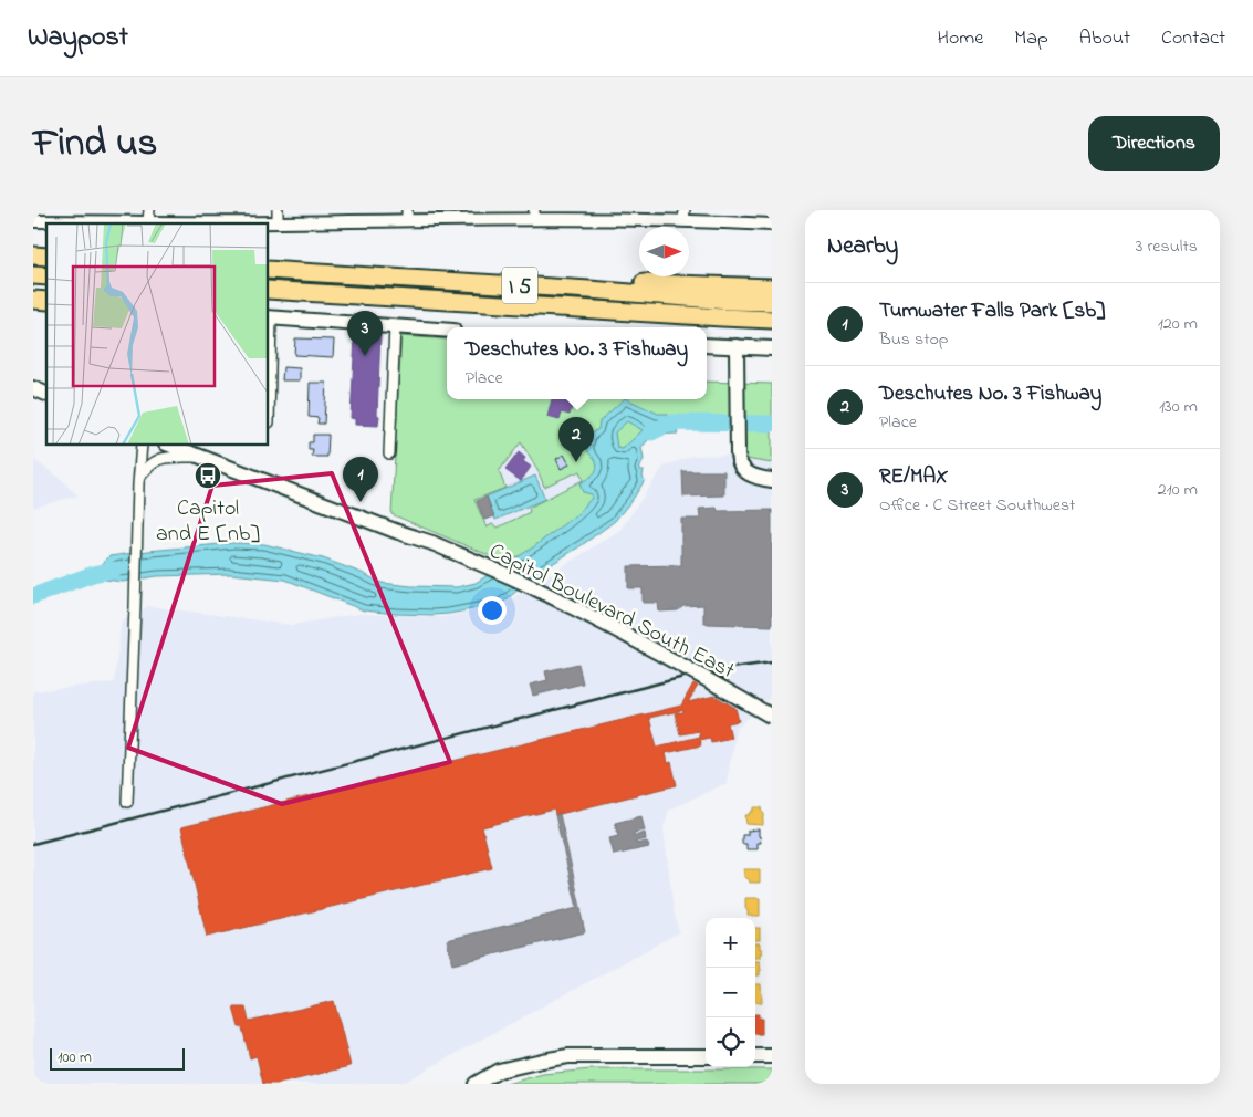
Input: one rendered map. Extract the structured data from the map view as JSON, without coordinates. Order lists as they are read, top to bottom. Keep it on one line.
{"streets":{"highway":["I 5"],"main road":["Capitol Boulevard South East"]},"places":{"bus stop":["Capitol and E [nb]"]},"scale_bar":"100 m","north":"right","page":{"header":"Waypost","nav":["Home","Map","About","Contact"],"title":"Find us","buttons":"Directions","heading":["Nearby","3 results"],"list":[{"mark":"1","name":"Tumwater Falls Park [sb]","note":"Bus stop","value":"120 m"},{"mark":"2","name":"Deschutes No. 3 Fishway","note":"Place","value":"130 m"},{"mark":"3","name":"RE/MAX","note":"Office · C Street Southwest","value":"210 m"}],"pins":["3","2","1"],"popup":["Deschutes No. 3 Fishway","Place"],"map_buttons":["+","−"],"scale":"100 m"}}
